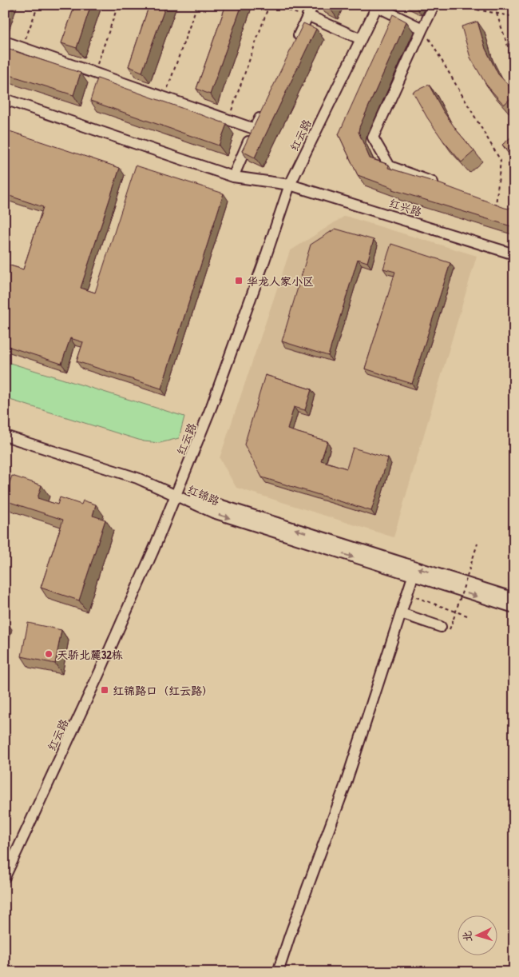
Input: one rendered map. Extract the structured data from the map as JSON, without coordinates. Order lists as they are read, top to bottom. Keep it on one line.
{"streets":{"street":["红云路","红兴路","红锦路"]},"crossings":[["红云路","红兴路"],["红云路","红锦路"]],"places":{"transit":["华龙人家小区","红锦路口（红云路）"],"other":["天骄北麓32栋"]},"north":"left"}
